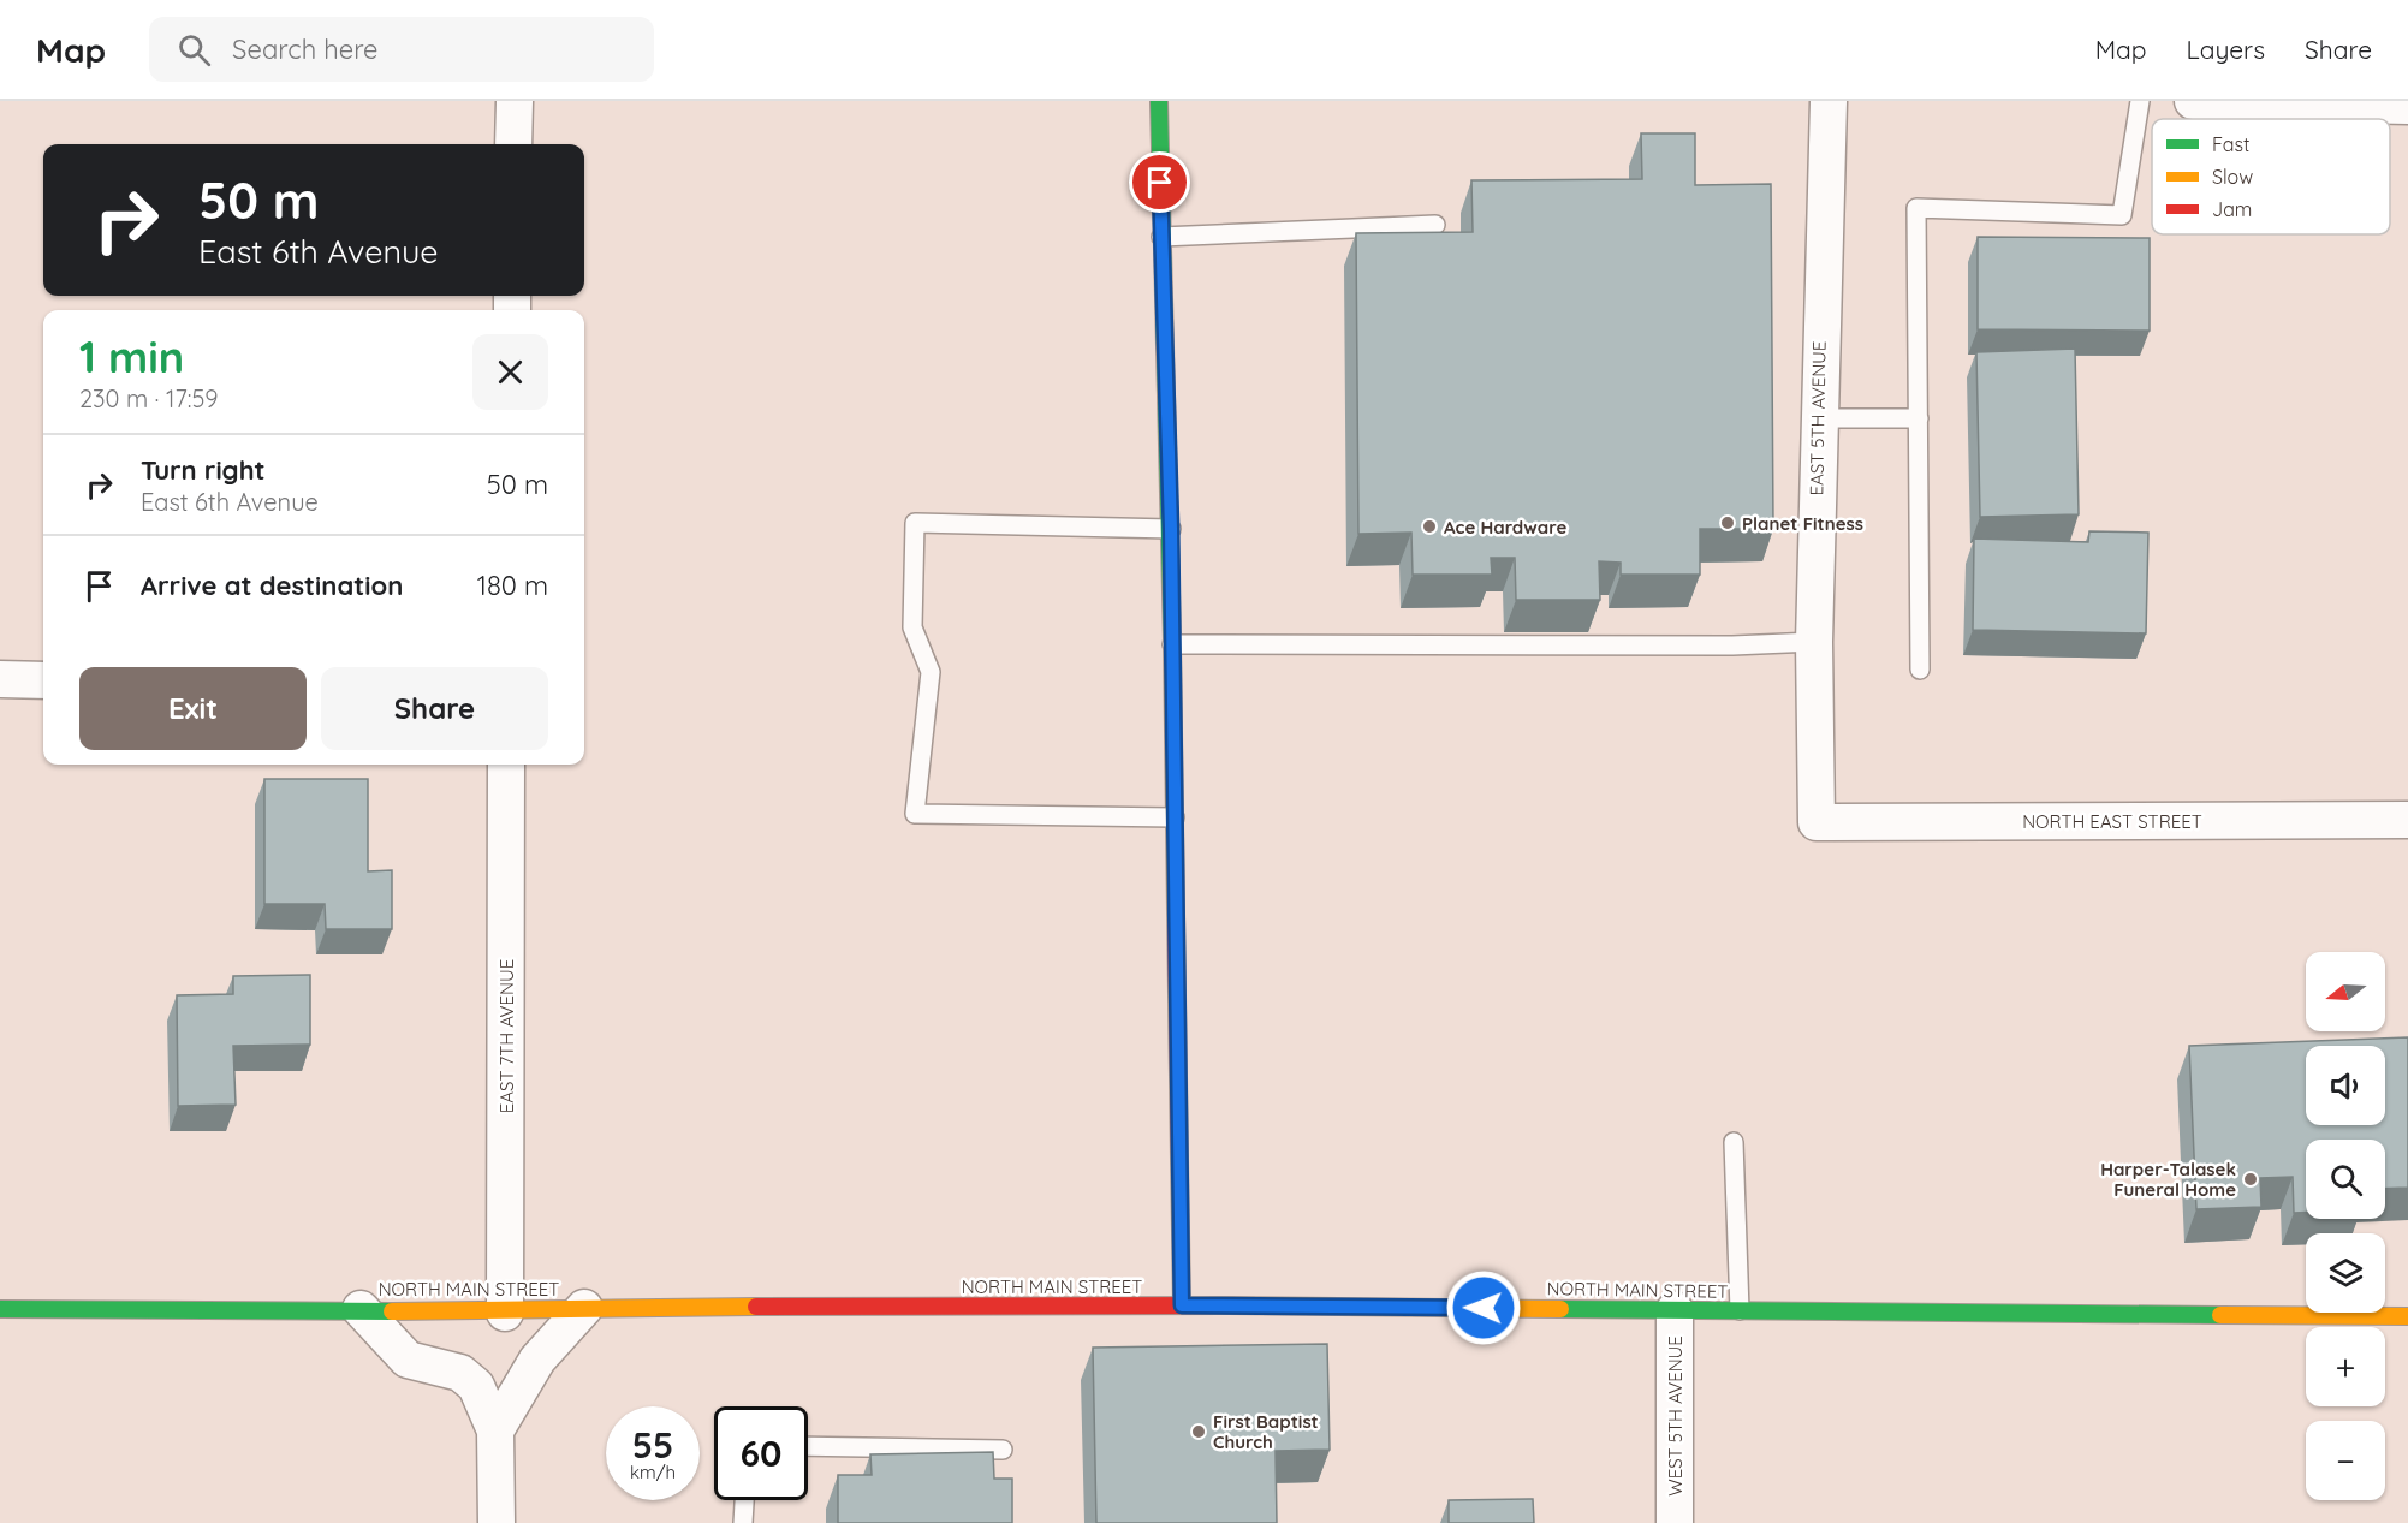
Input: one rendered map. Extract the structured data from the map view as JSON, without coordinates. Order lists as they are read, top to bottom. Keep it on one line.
{"streets":{"main road":["NORTH MAIN STREET"],"street":["EAST 5TH AVENUE","NORTH EAST STREET","EAST 7TH AVENUE","WEST 5TH AVENUE"]},"crossings":[["EAST 5TH AVENUE","NORTH EAST STREET"],["EAST 7TH AVENUE","NORTH MAIN STREET"],["NORTH MAIN STREET","WEST 5TH AVENUE"]],"places":["Planet Fitness","Ace Hardware","Harper-Talasek Funeral Home","First Baptist Church"],"legend":["Fast","Slow","Jam"],"north":"left","page":{"header":"Map","search":"Search here","nav":["Map","Layers","Share"],"turn":["50 m","East 6th Avenue"],"heading":["1 min","230 m · 17:59"],"list":[{"name":"Turn right","note":"East 6th Avenue","value":"50 m"},{"name":"Arrive at destination","value":"180 m"}],"buttons":["Exit","Share"],"map_buttons":["+","−"],"speed":"55 km/h","limit":"60"}}
